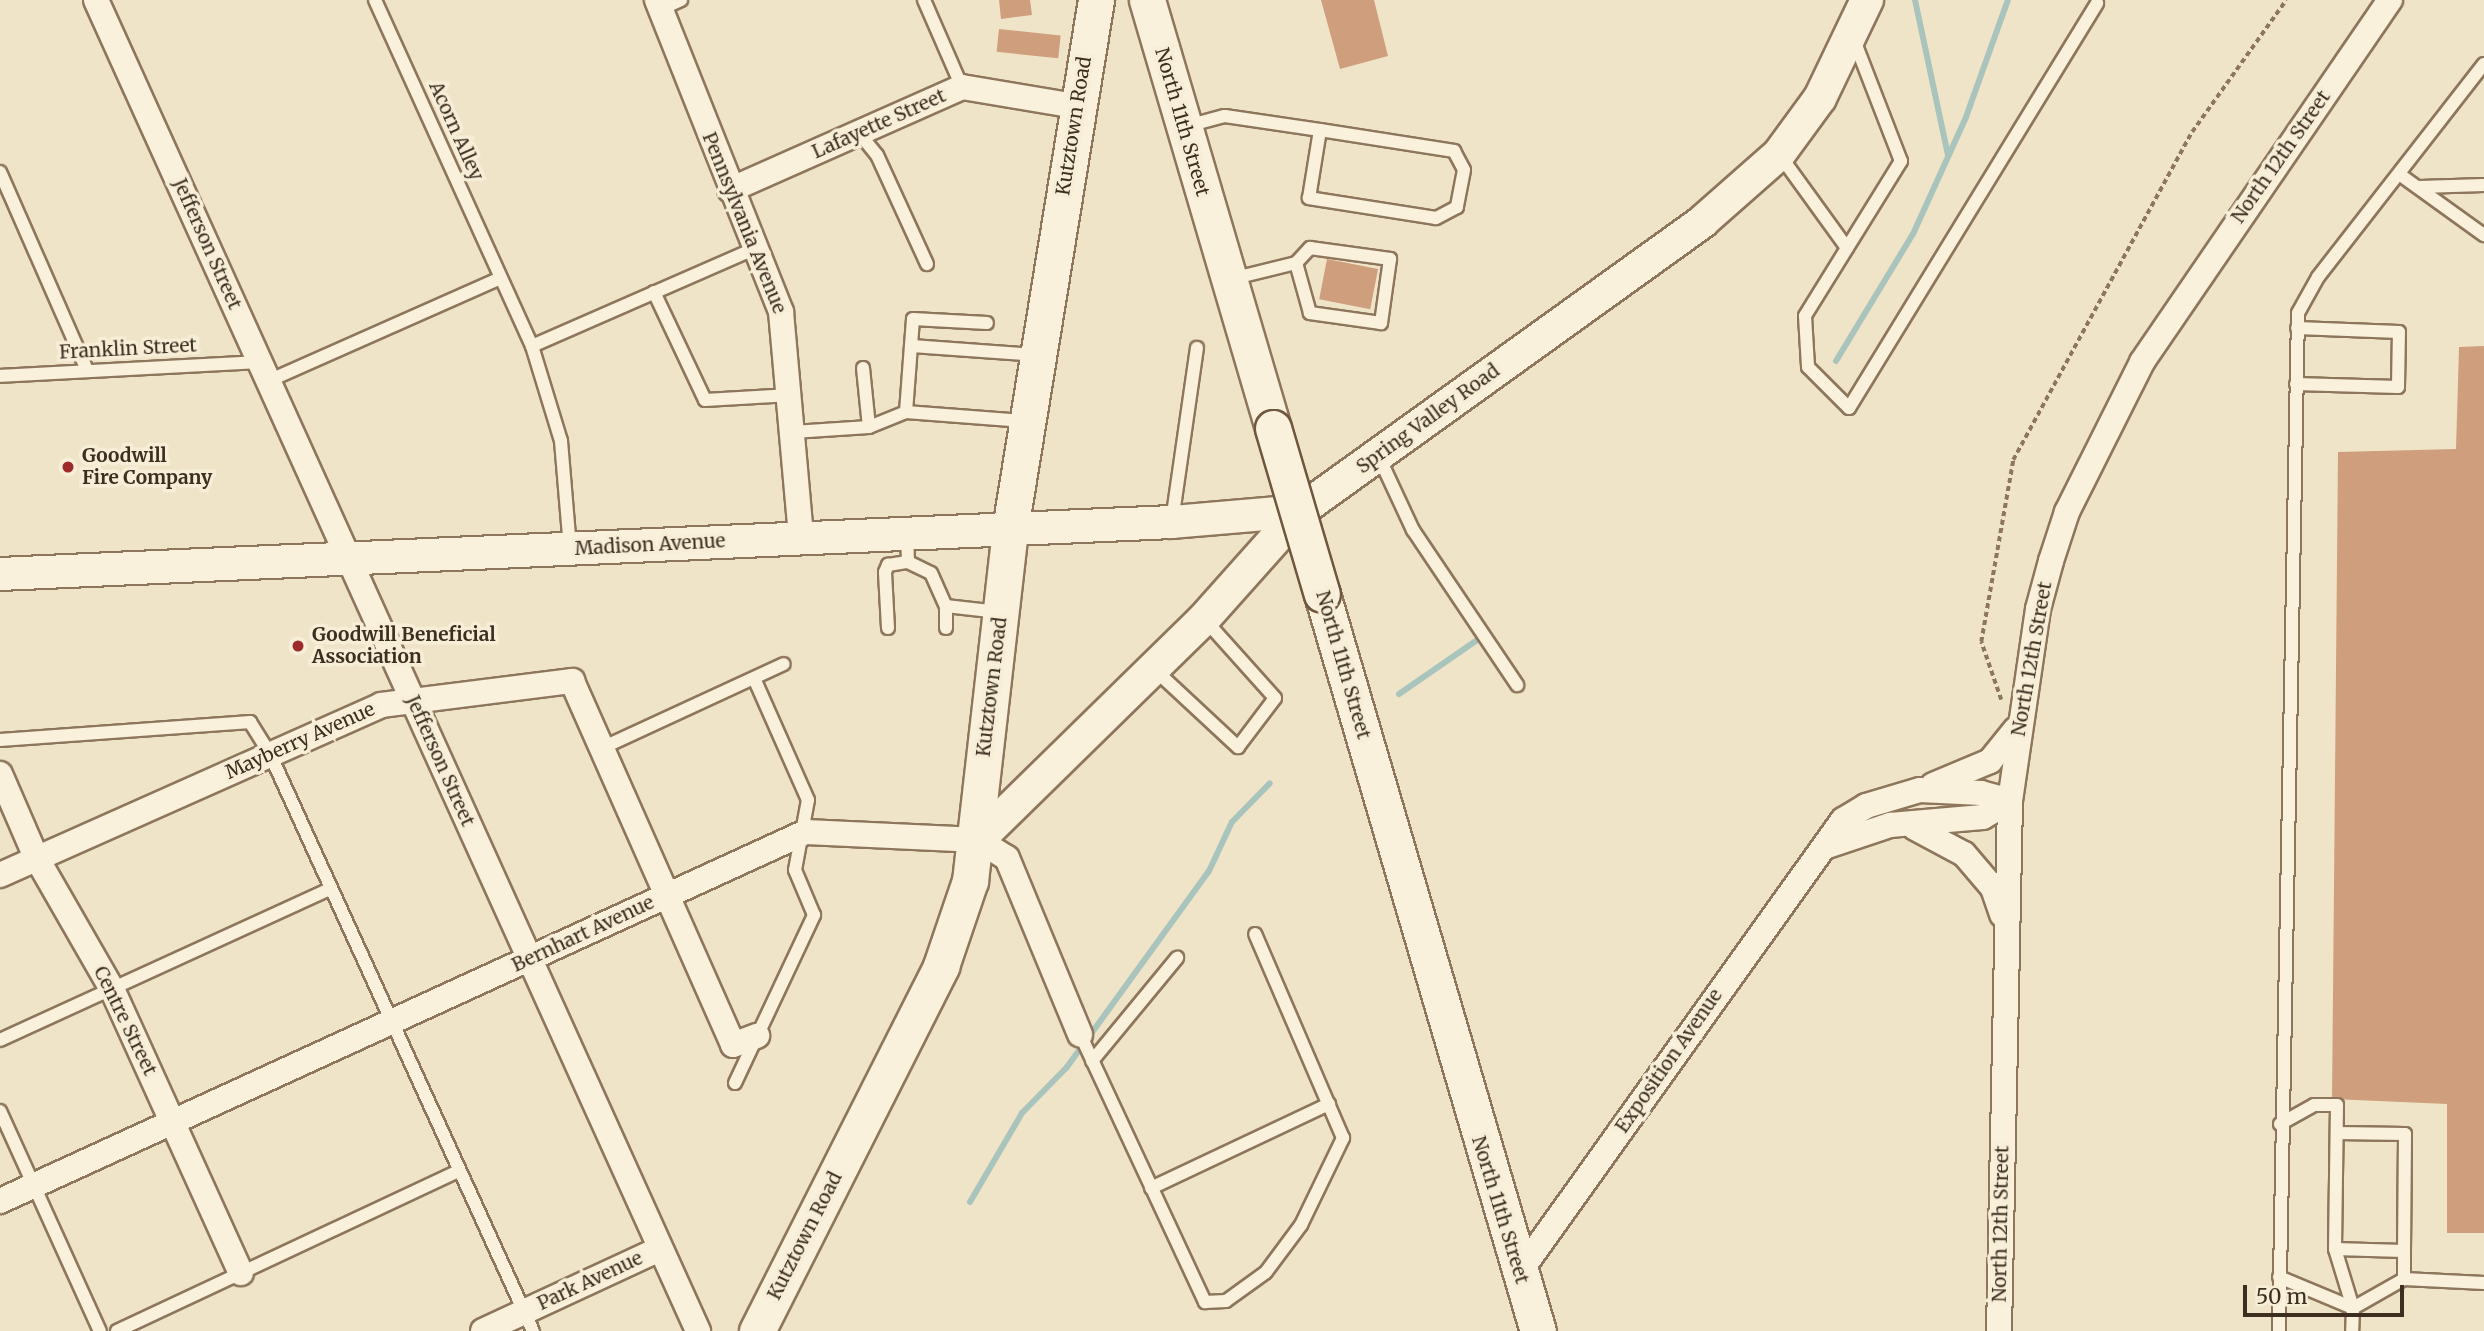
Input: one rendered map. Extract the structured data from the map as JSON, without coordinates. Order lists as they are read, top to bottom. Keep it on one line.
{"streets":{"main road":["North 11th Street","Kutztown Road"],"street":["Lafayette Street","North 12th Street","Pennsylvania Avenue","Jefferson Street","Spring Valley Road","Madison Avenue","Mayberry Avenue","Bernhart Avenue","Centre Street","Exposition Avenue","Park Avenue"],"lane":["Acorn Alley","Franklin Street"]},"crossings":[["North 11th Street","Exposition Avenue"],["Lafayette Street","Kutztown Road"],["Lafayette Street","Pennsylvania Avenue"],["Kutztown Road","Spring Valley Road"],["Kutztown Road","Madison Avenue"],["Kutztown Road","Bernhart Avenue"],["Acorn Alley","Madison Avenue"],["North 12th Street","Exposition Avenue"],["Pennsylvania Avenue","Madison Avenue"],["Jefferson Street","Franklin Street"],["Jefferson Street","Madison Avenue"],["Jefferson Street","Mayberry Avenue"],["Jefferson Street","Bernhart Avenue"],["Jefferson Street","Park Avenue"],["Spring Valley Road","Madison Avenue"],["Spring Valley Road","Bernhart Avenue"],["Mayberry Avenue","Bernhart Avenue"],["Mayberry Avenue","Centre Street"],["Bernhart Avenue","Centre Street"]],"places":["Goodwill Fire Company","Goodwill Beneficial Association"],"scale_bar":"50 m"}
